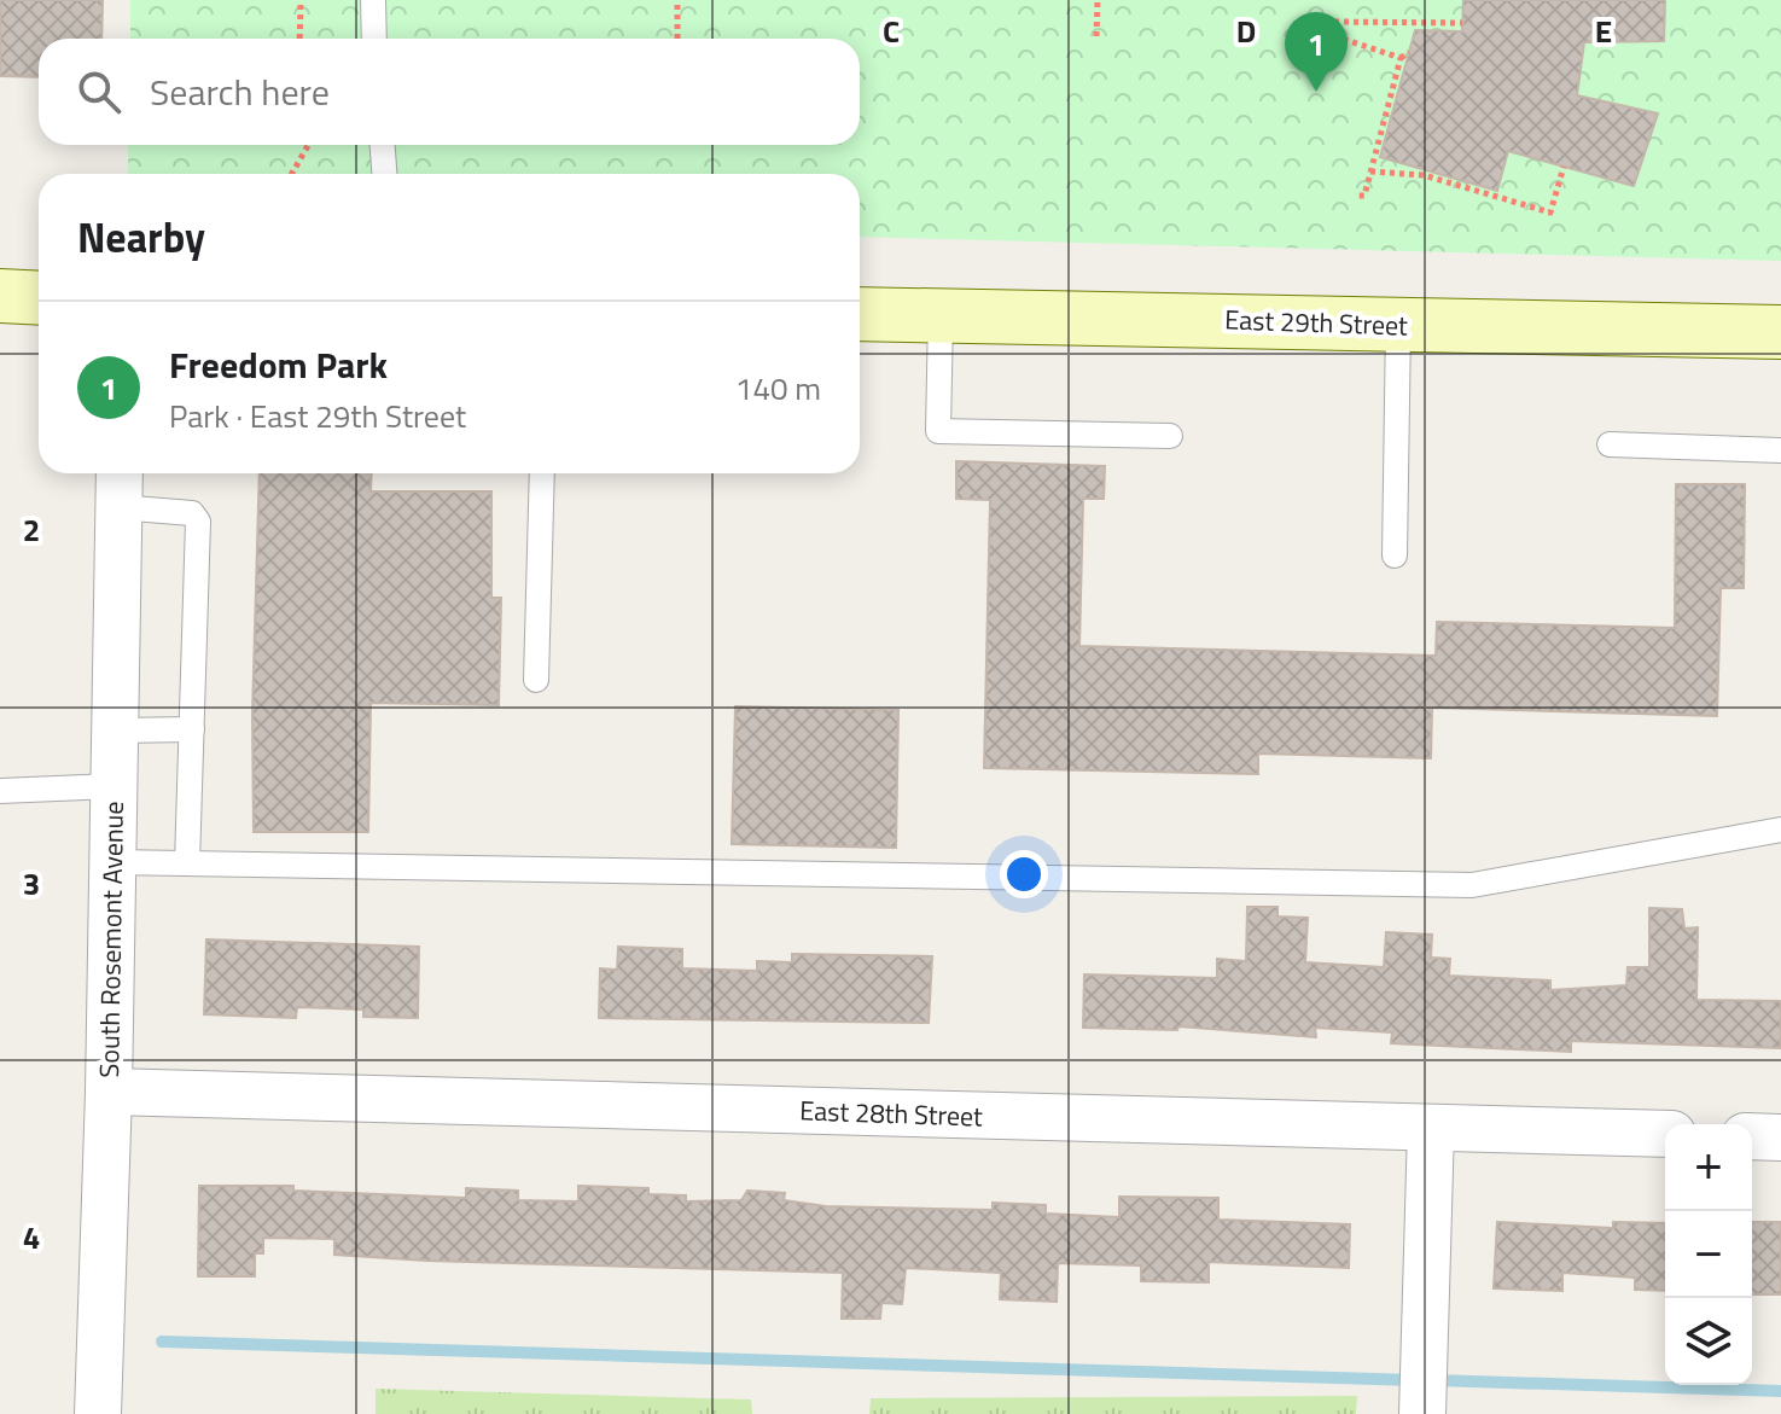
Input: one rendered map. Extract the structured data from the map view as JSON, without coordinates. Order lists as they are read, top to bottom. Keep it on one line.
{"streets":{"street":["East 29th Street","South Rosemont Avenue","East 28th Street"]},"crossings":[["South Rosemont Avenue","East 28th Street"]],"page":{"pins":"1","search":"Search here","heading":"Nearby","list":[{"mark":"1","name":"Freedom Park","note":"Park · East 29th Street","value":"140 m"}],"map_buttons":["+","−"]},"grid":{"columns":["C","D","E"],"rows":["2","3","4"]}}
